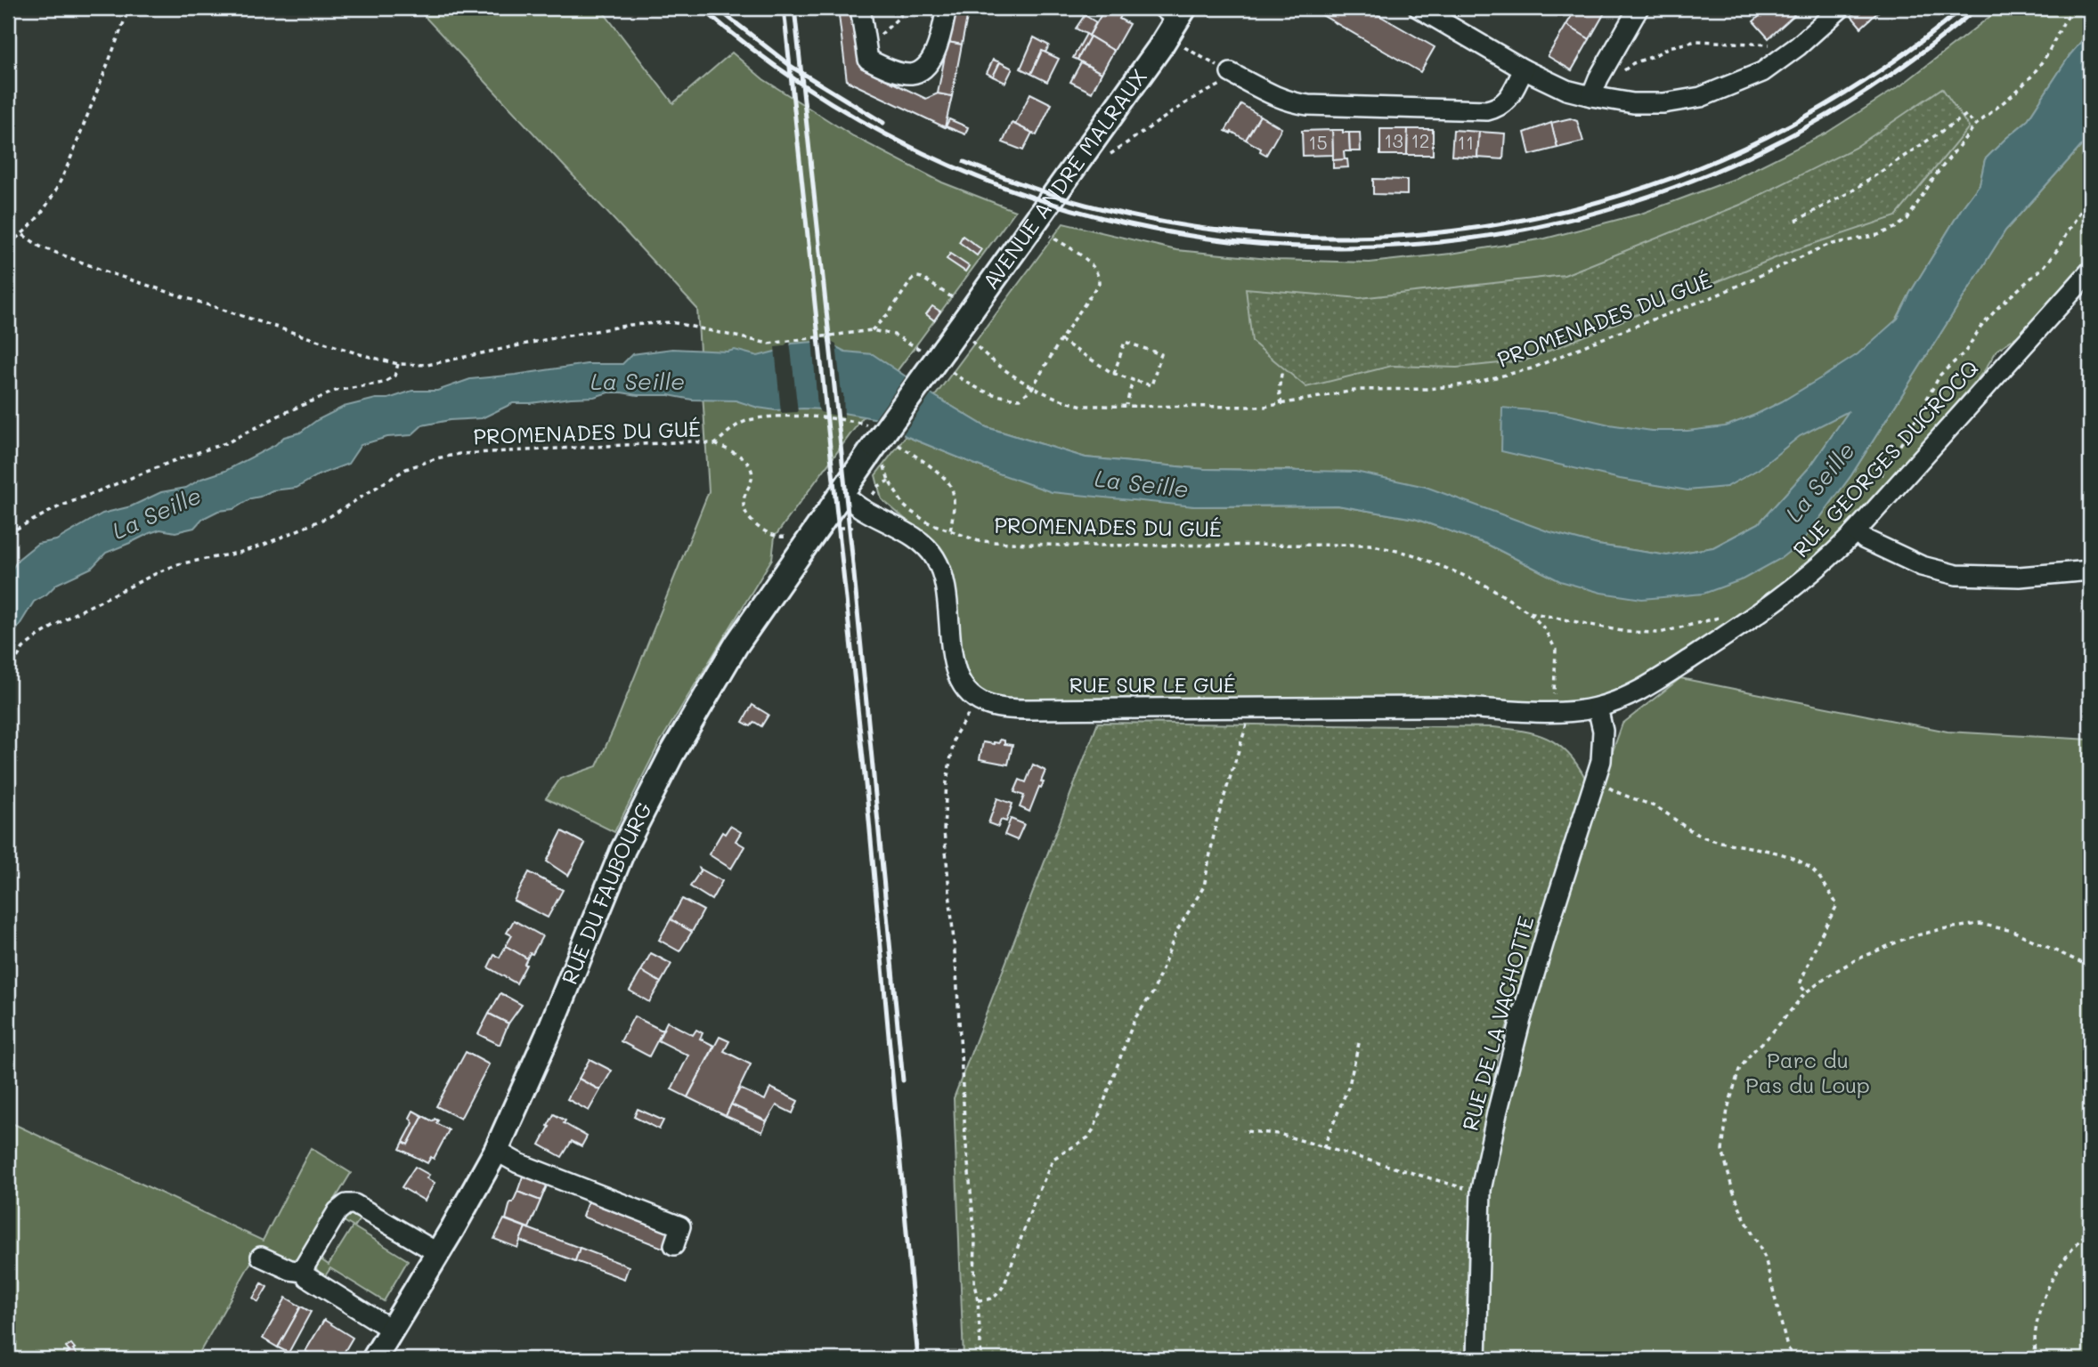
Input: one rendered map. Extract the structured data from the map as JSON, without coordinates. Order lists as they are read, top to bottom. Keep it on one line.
{"streets":{"main road":["AVENUE ANDRÉ MALRAUX","RUE DU FAUBOURG"],"street":["RUE GEORGES DUCROCQ","RUE SUR LE GUÉ","RUE DE LA VACHOTTE"],"path":["PROMENADES DU GUÉ"]},"crossings":[["AVENUE ANDRÉ MALRAUX","PROMENADES DU GUÉ"],["AVENUE ANDRÉ MALRAUX","RUE DU FAUBOURG"],["PROMENADES DU GUÉ","RUE DU FAUBOURG"],["RUE GEORGES DUCROCQ","RUE SUR LE GUÉ"],["RUE GEORGES DUCROCQ","RUE DE LA VACHOTTE"],["RUE SUR LE GUÉ","RUE DE LA VACHOTTE"]],"water":["La Seille"],"parks":["Parc du Pas du Loup"],"house_numbers":["13","12","15","11"]}
